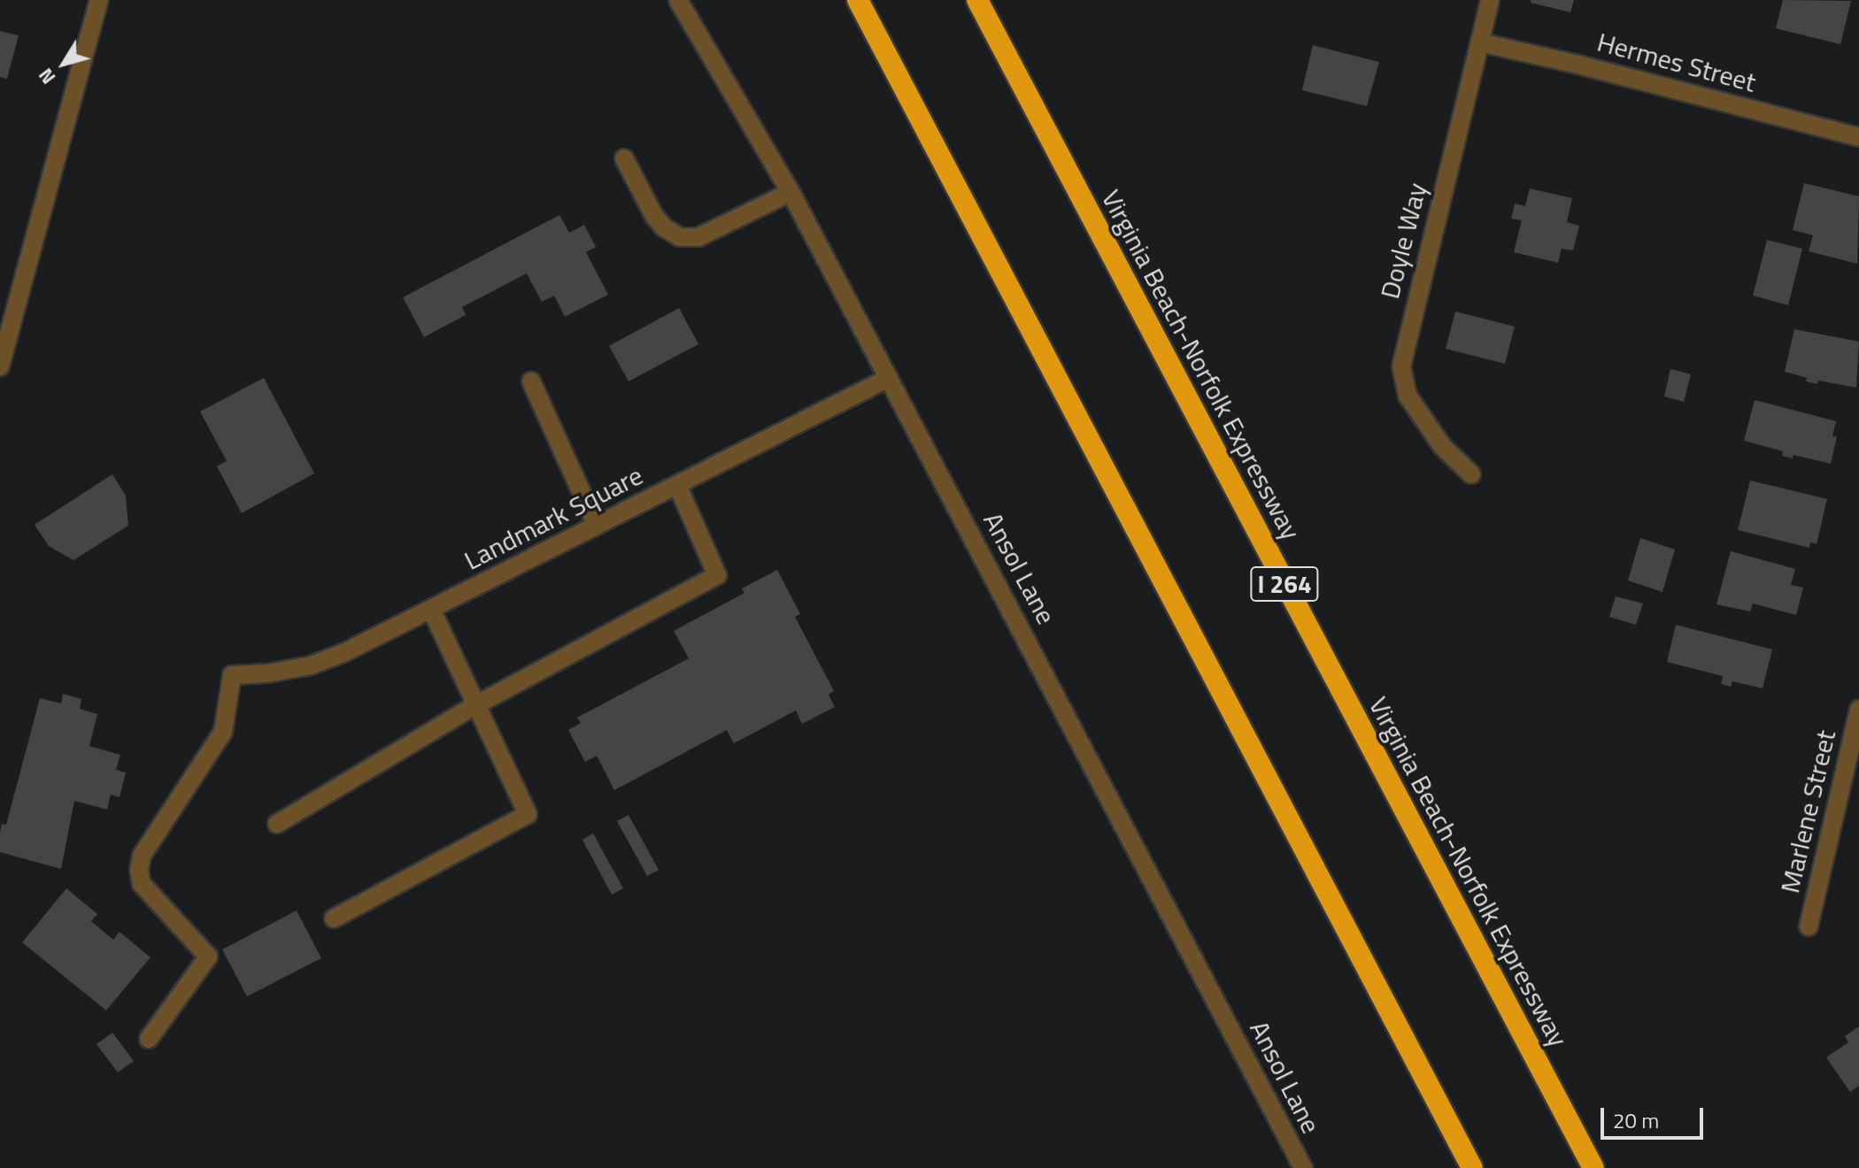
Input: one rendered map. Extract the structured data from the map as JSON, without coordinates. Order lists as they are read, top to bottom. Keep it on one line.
{"streets":{"highway":["Virginia Beach-Norfolk Expressway","I 264"],"street":["Hermes Street","Doyle Way","Landmark Square","Ansol Lane","Marlene Street"]},"crossings":[["Hermes Street","Doyle Way"],["Landmark Square","Ansol Lane"]],"scale_bar":"20 m","north":"bottom left"}
